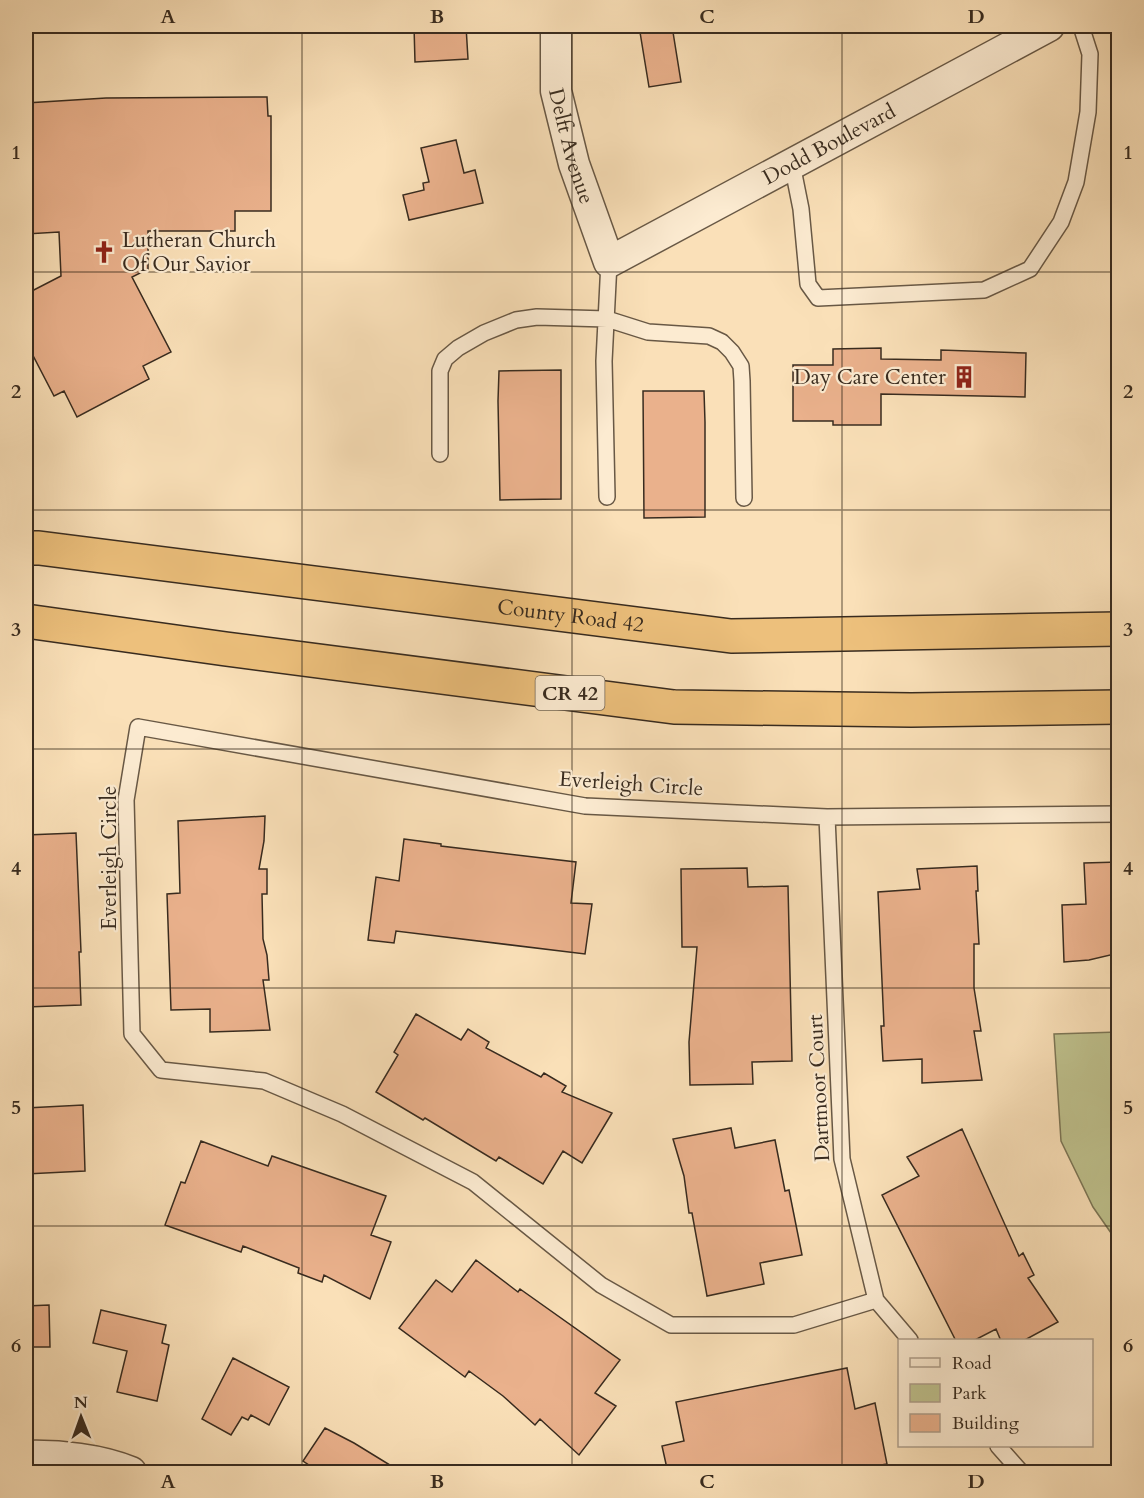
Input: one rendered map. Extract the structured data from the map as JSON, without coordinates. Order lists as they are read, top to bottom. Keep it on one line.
{"streets":{"highway":["County Road 42","CR 42"],"street":["Dodd Boulevard","Delft Avenue"],"lane":["Everleigh Circle","Dartmoor Court"]},"crossings":[["Dodd Boulevard","Delft Avenue"],["Everleigh Circle","Dartmoor Court"]],"places":{"church":["Lutheran Church Of Our Savior"],"building":["Day Care Center"]},"legend":["Road","Park","Building"],"north":"top","grid":{"columns":["A","B","C","D"],"rows":["1","2","3","4","5","6"]}}
